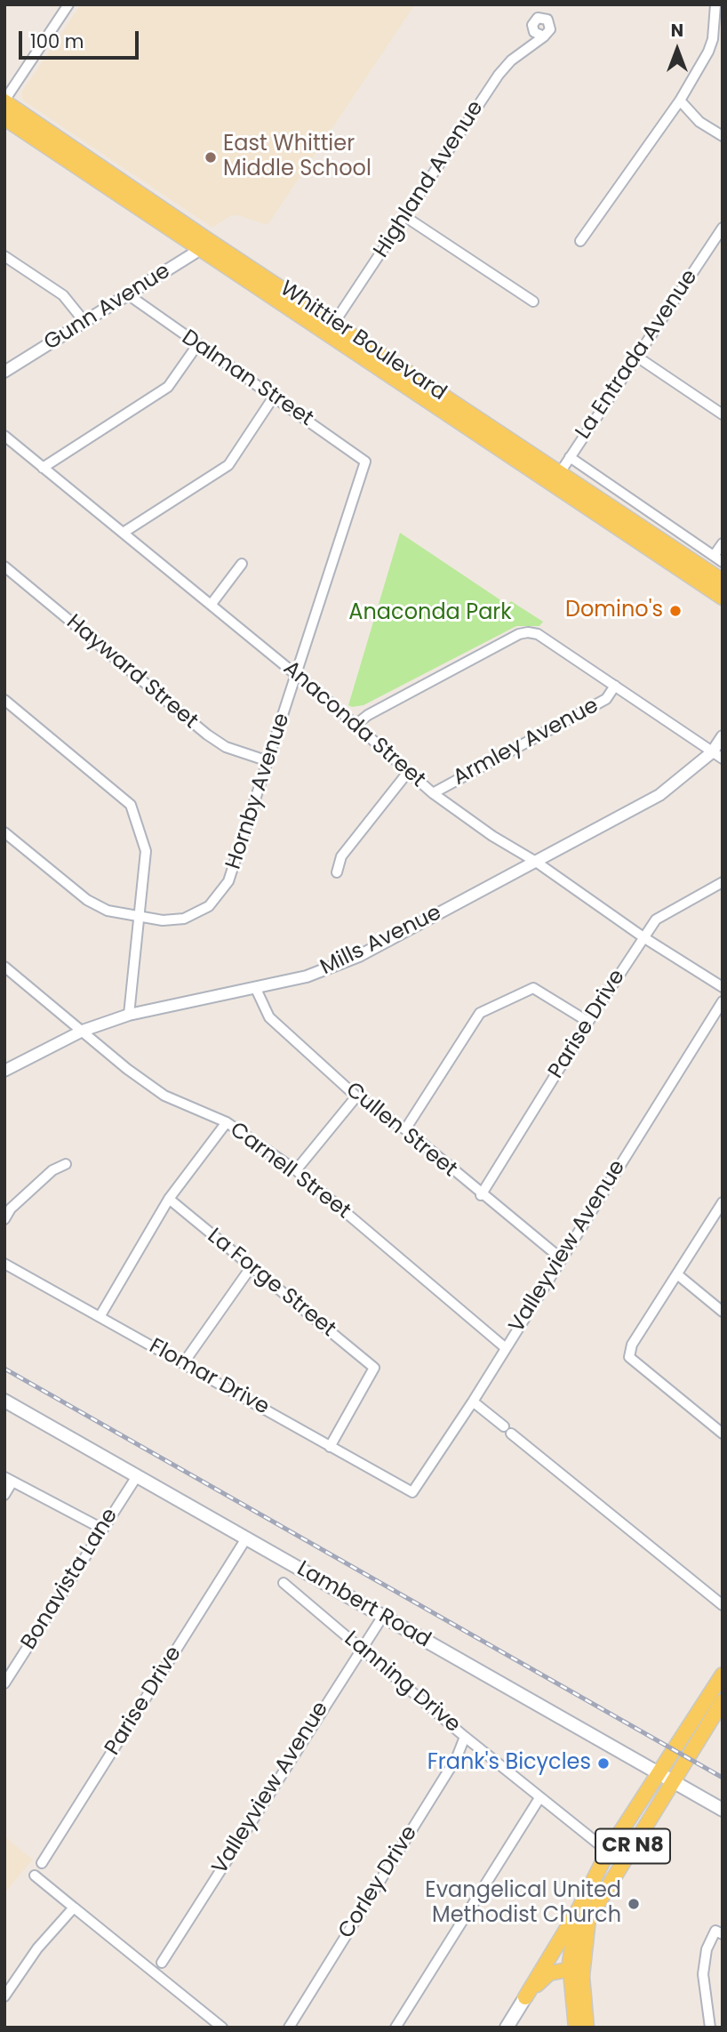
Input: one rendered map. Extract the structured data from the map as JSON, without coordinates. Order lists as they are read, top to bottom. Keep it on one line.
{"streets":{"main road":["Whittier Boulevard","Lambert Road","CR N8"],"street":["Highland Avenue","Gunn Avenue","La Entrada Avenue","Dalman Street","Hayward Street","Anaconda Street","Armley Avenue","Hornby Avenue","Mills Avenue","Parise Drive","Cullen Street","Carnell Street","Valleyview Avenue","La Forge Street","Flomar Drive","Bonavista Lane","Lanning Drive","Corley Drive"]},"crossings":[["Highland Avenue","Whittier Boulevard"],["Gunn Avenue","Whittier Boulevard"],["Gunn Avenue","Dalman Street"],["Whittier Boulevard","La Entrada Avenue"],["Dalman Street","Hornby Avenue"],["Hayward Street","Hornby Avenue"],["Anaconda Street","Armley Avenue"],["Anaconda Street","Hornby Avenue"],["Anaconda Street","Mills Avenue"],["Anaconda Street","Parise Drive"],["Mills Avenue","Cullen Street"],["Mills Avenue","Carnell Street"],["Parise Drive","Cullen Street"],["Parise Drive","Lambert Road"],["Cullen Street","Valleyview Avenue"],["Carnell Street","Valleyview Avenue"],["Valleyview Avenue","Flomar Drive"],["Valleyview Avenue","Lambert Road"],["Valleyview Avenue","Lanning Drive"],["La Forge Street","Flomar Drive"],["Bonavista Lane","Lambert Road"],["Lambert Road","CR N8"],["Lanning Drive","CR N8"],["Lanning Drive","Corley Drive"]],"parks":["Anaconda Park"],"places":["East Whittier Middle School","Domino's","Frank's Bicycles","Evangelical United Methodist Church"],"scale_bar":"100 m","north":"top"}
